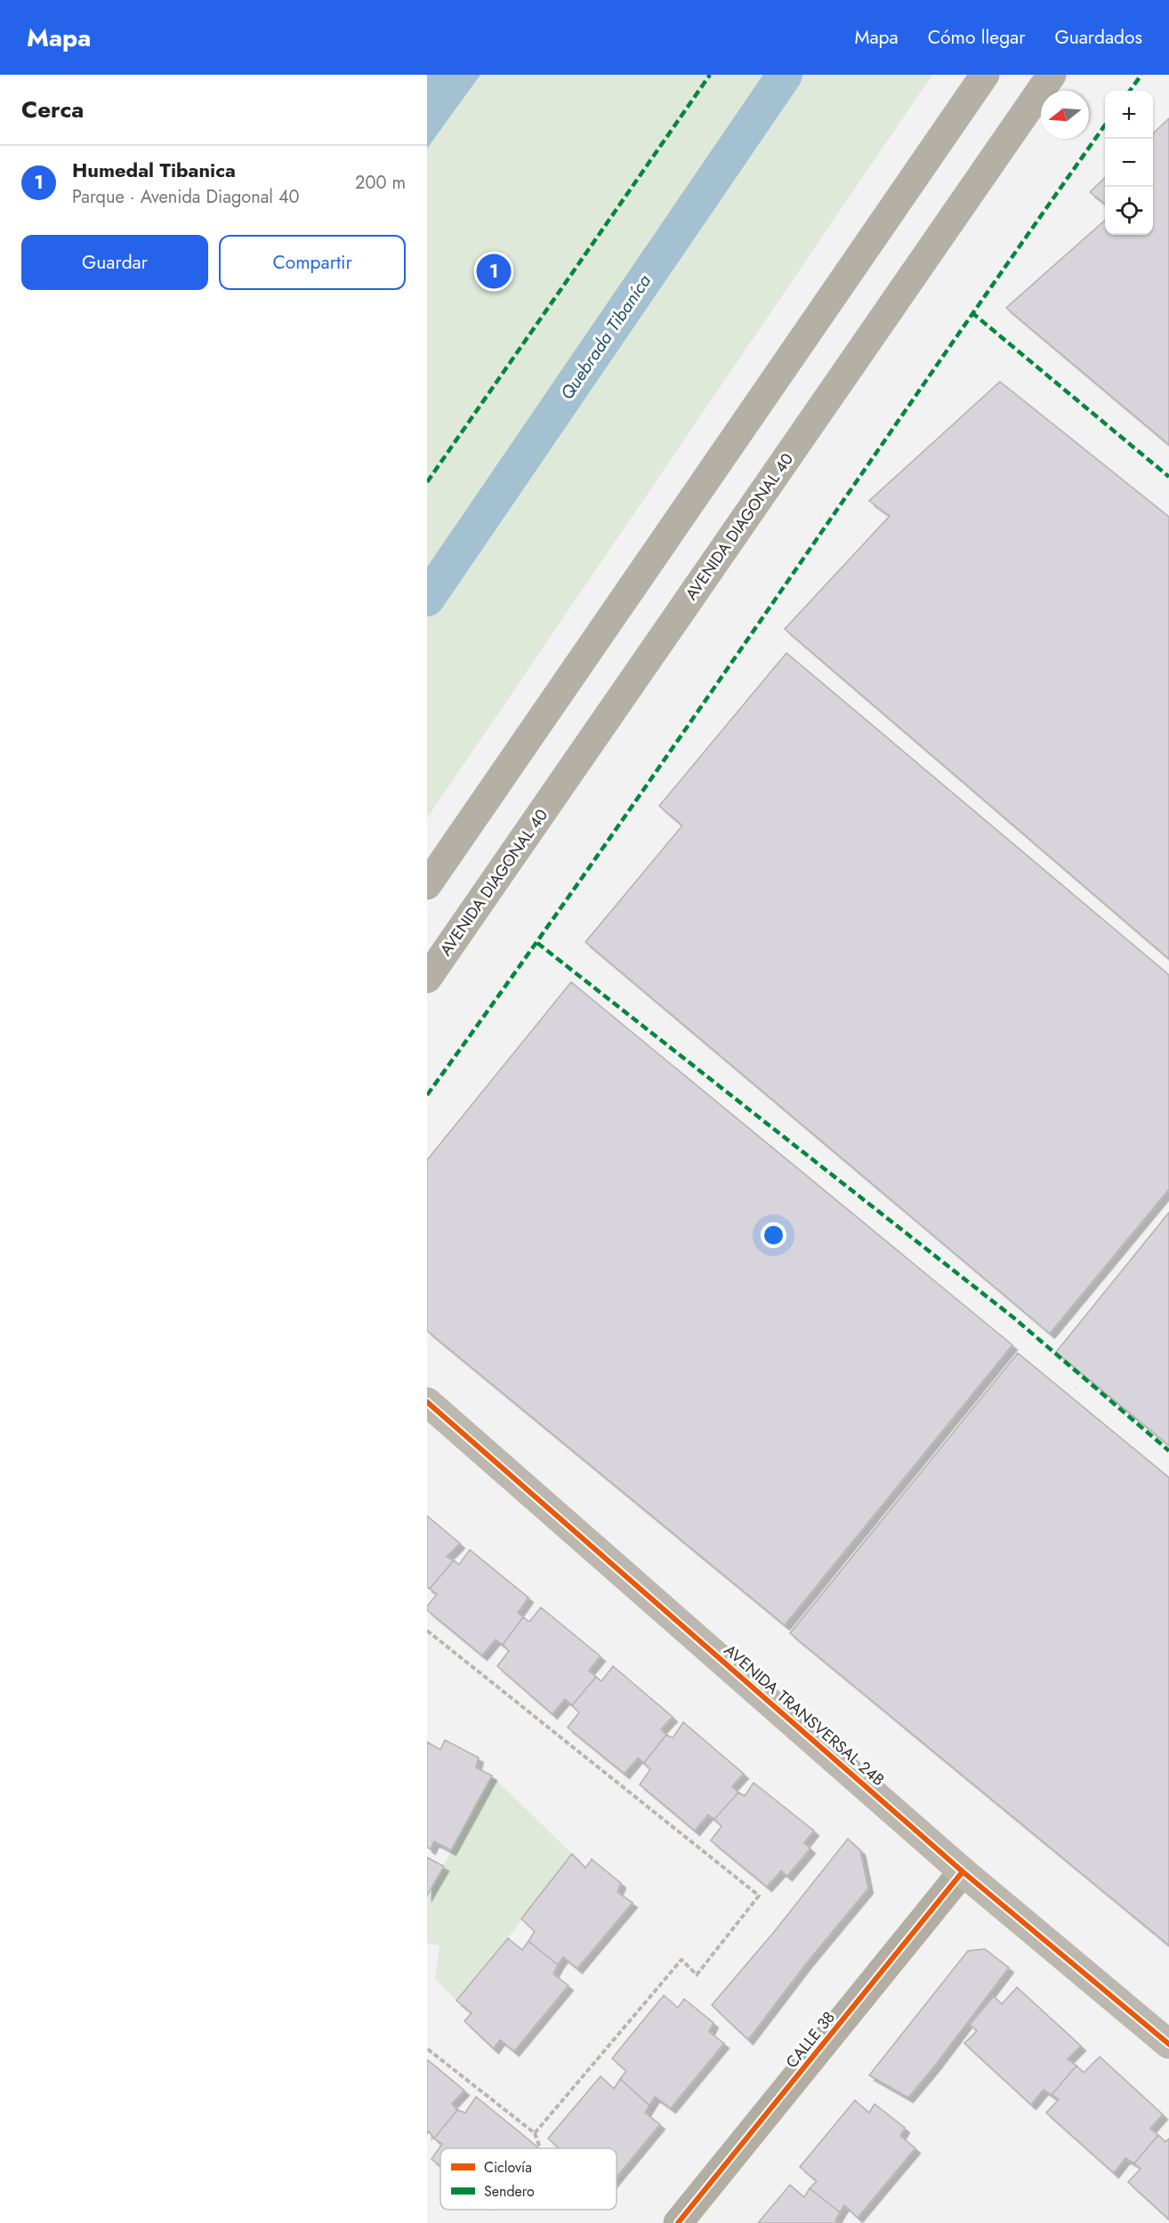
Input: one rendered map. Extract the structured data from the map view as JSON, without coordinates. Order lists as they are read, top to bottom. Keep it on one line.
{"streets":{"main road":["AVENIDA DIAGONAL 40"],"street":["AVENIDA TRANSVERSAL 24B","CALLE 38"]},"crossings":[["AVENIDA TRANSVERSAL 24B","CALLE 38"]],"water":["Quebrada Tibaníca"],"legend":["Ciclovía","Sendero"],"north":"left","page":{"header":"Mapa","nav":["Mapa","Cómo llegar","Guardados"],"heading":"Cerca","map_buttons":["+","−"],"list":[{"mark":"1","name":"Humedal Tibanica","note":"Parque · Avenida Diagonal 40","value":"200 m"}],"buttons":["Guardar","Compartir"],"pins":"1"}}
